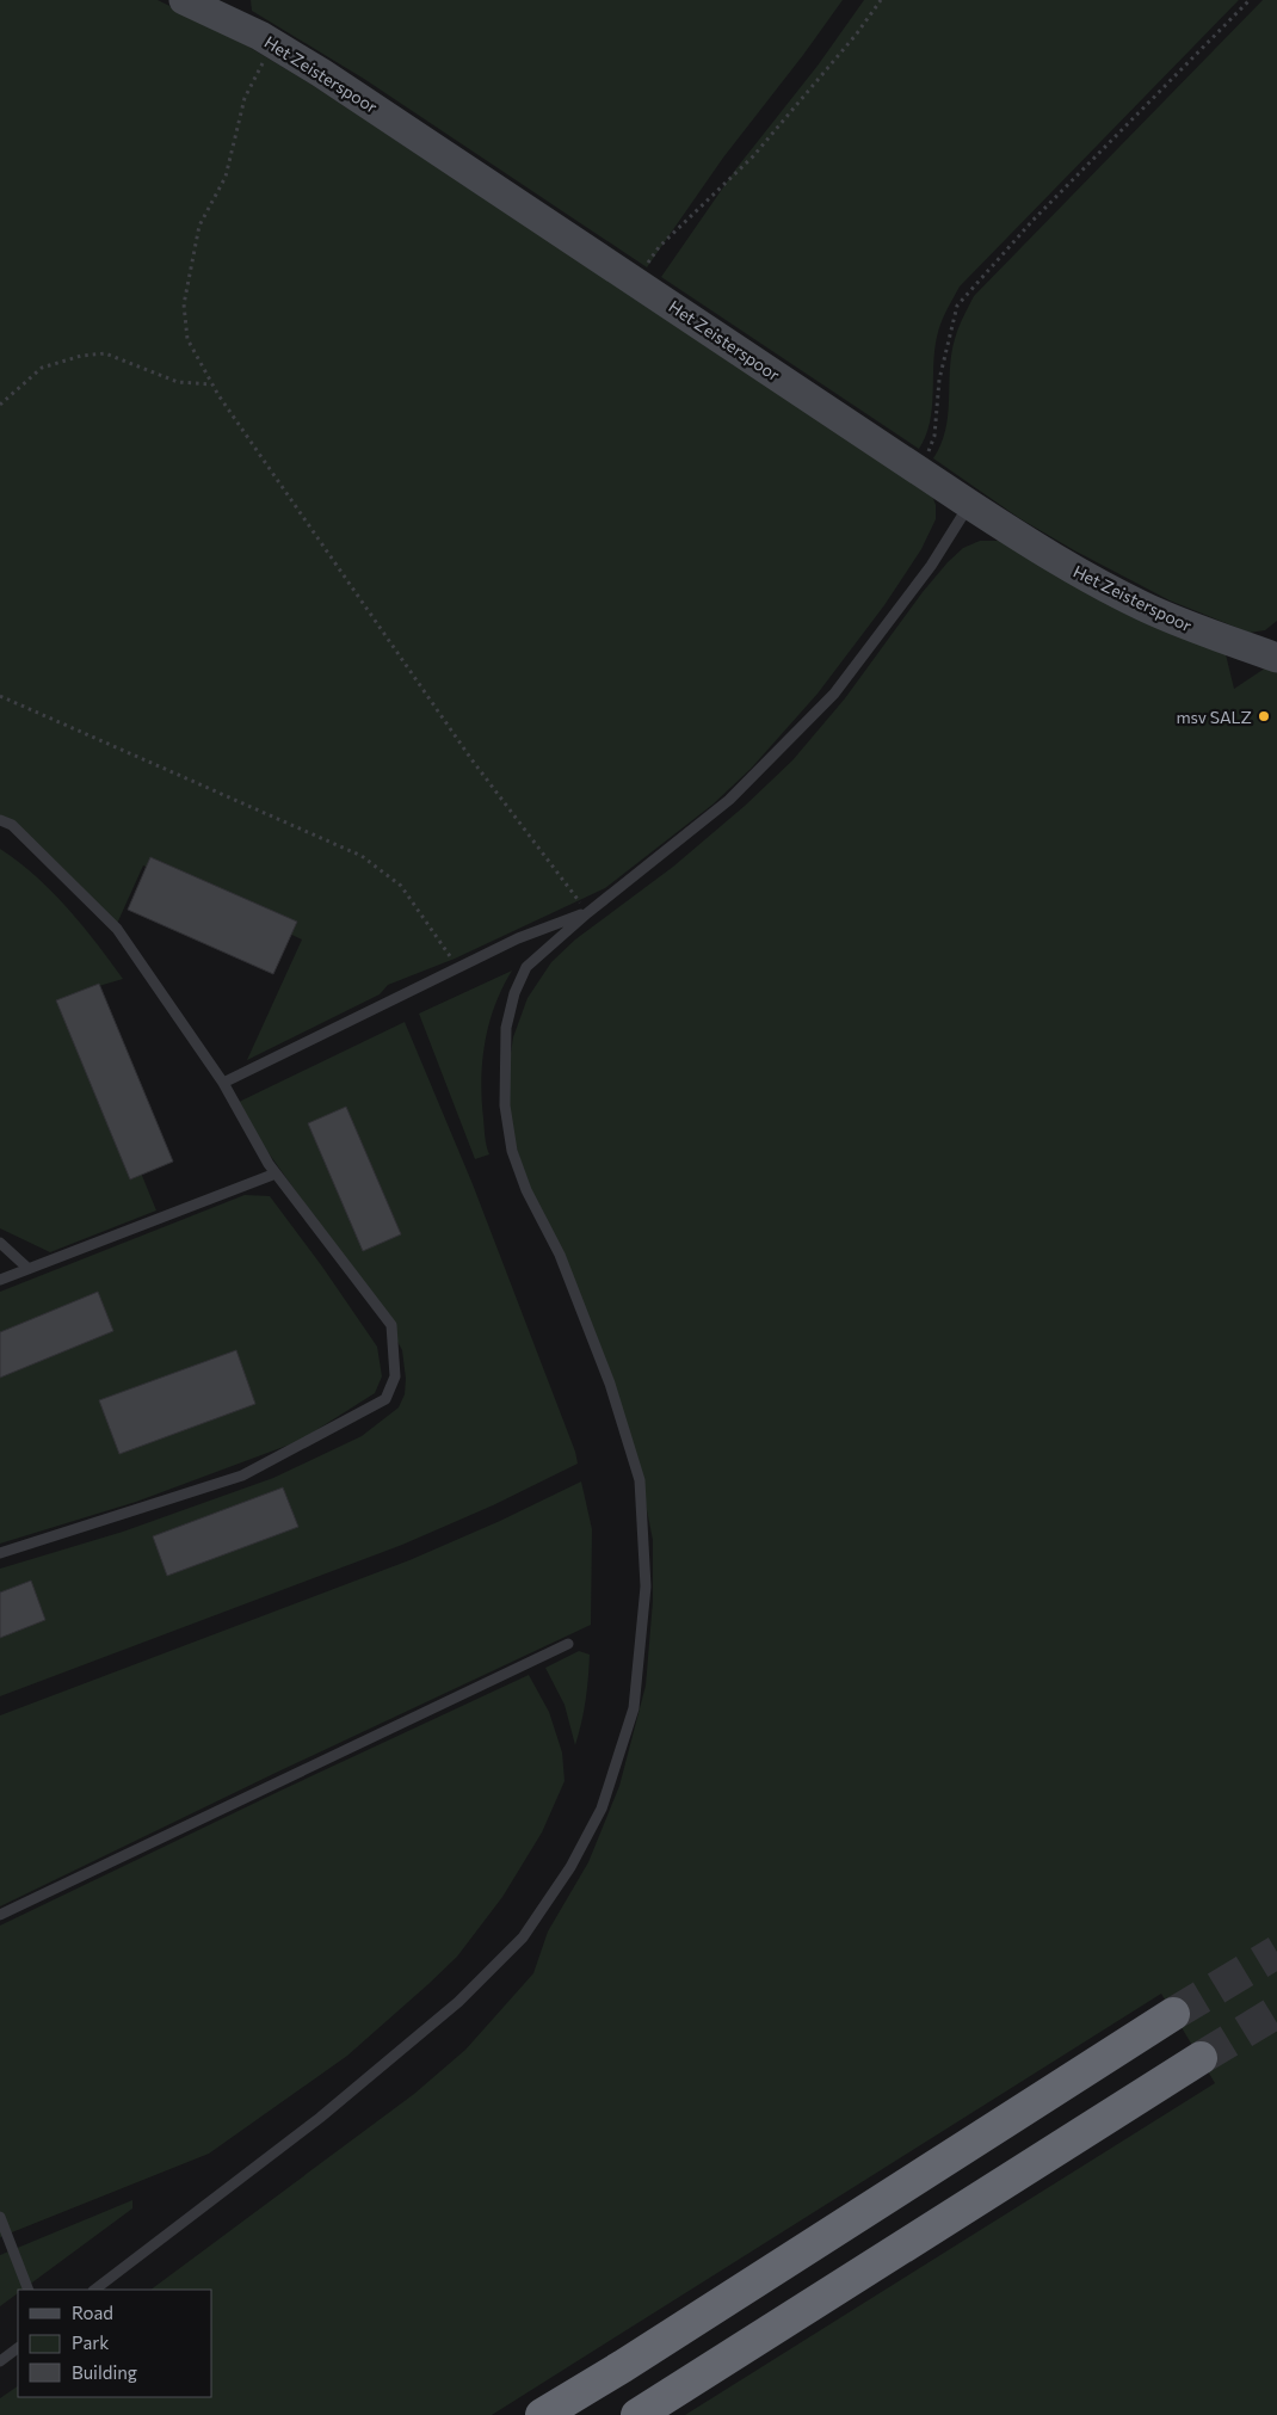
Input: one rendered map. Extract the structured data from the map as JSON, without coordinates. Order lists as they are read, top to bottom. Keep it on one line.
{"streets":{"street":["Het Zeisterspoor"]},"places":["msv SALZ"],"legend":["Road","Park","Building"]}
